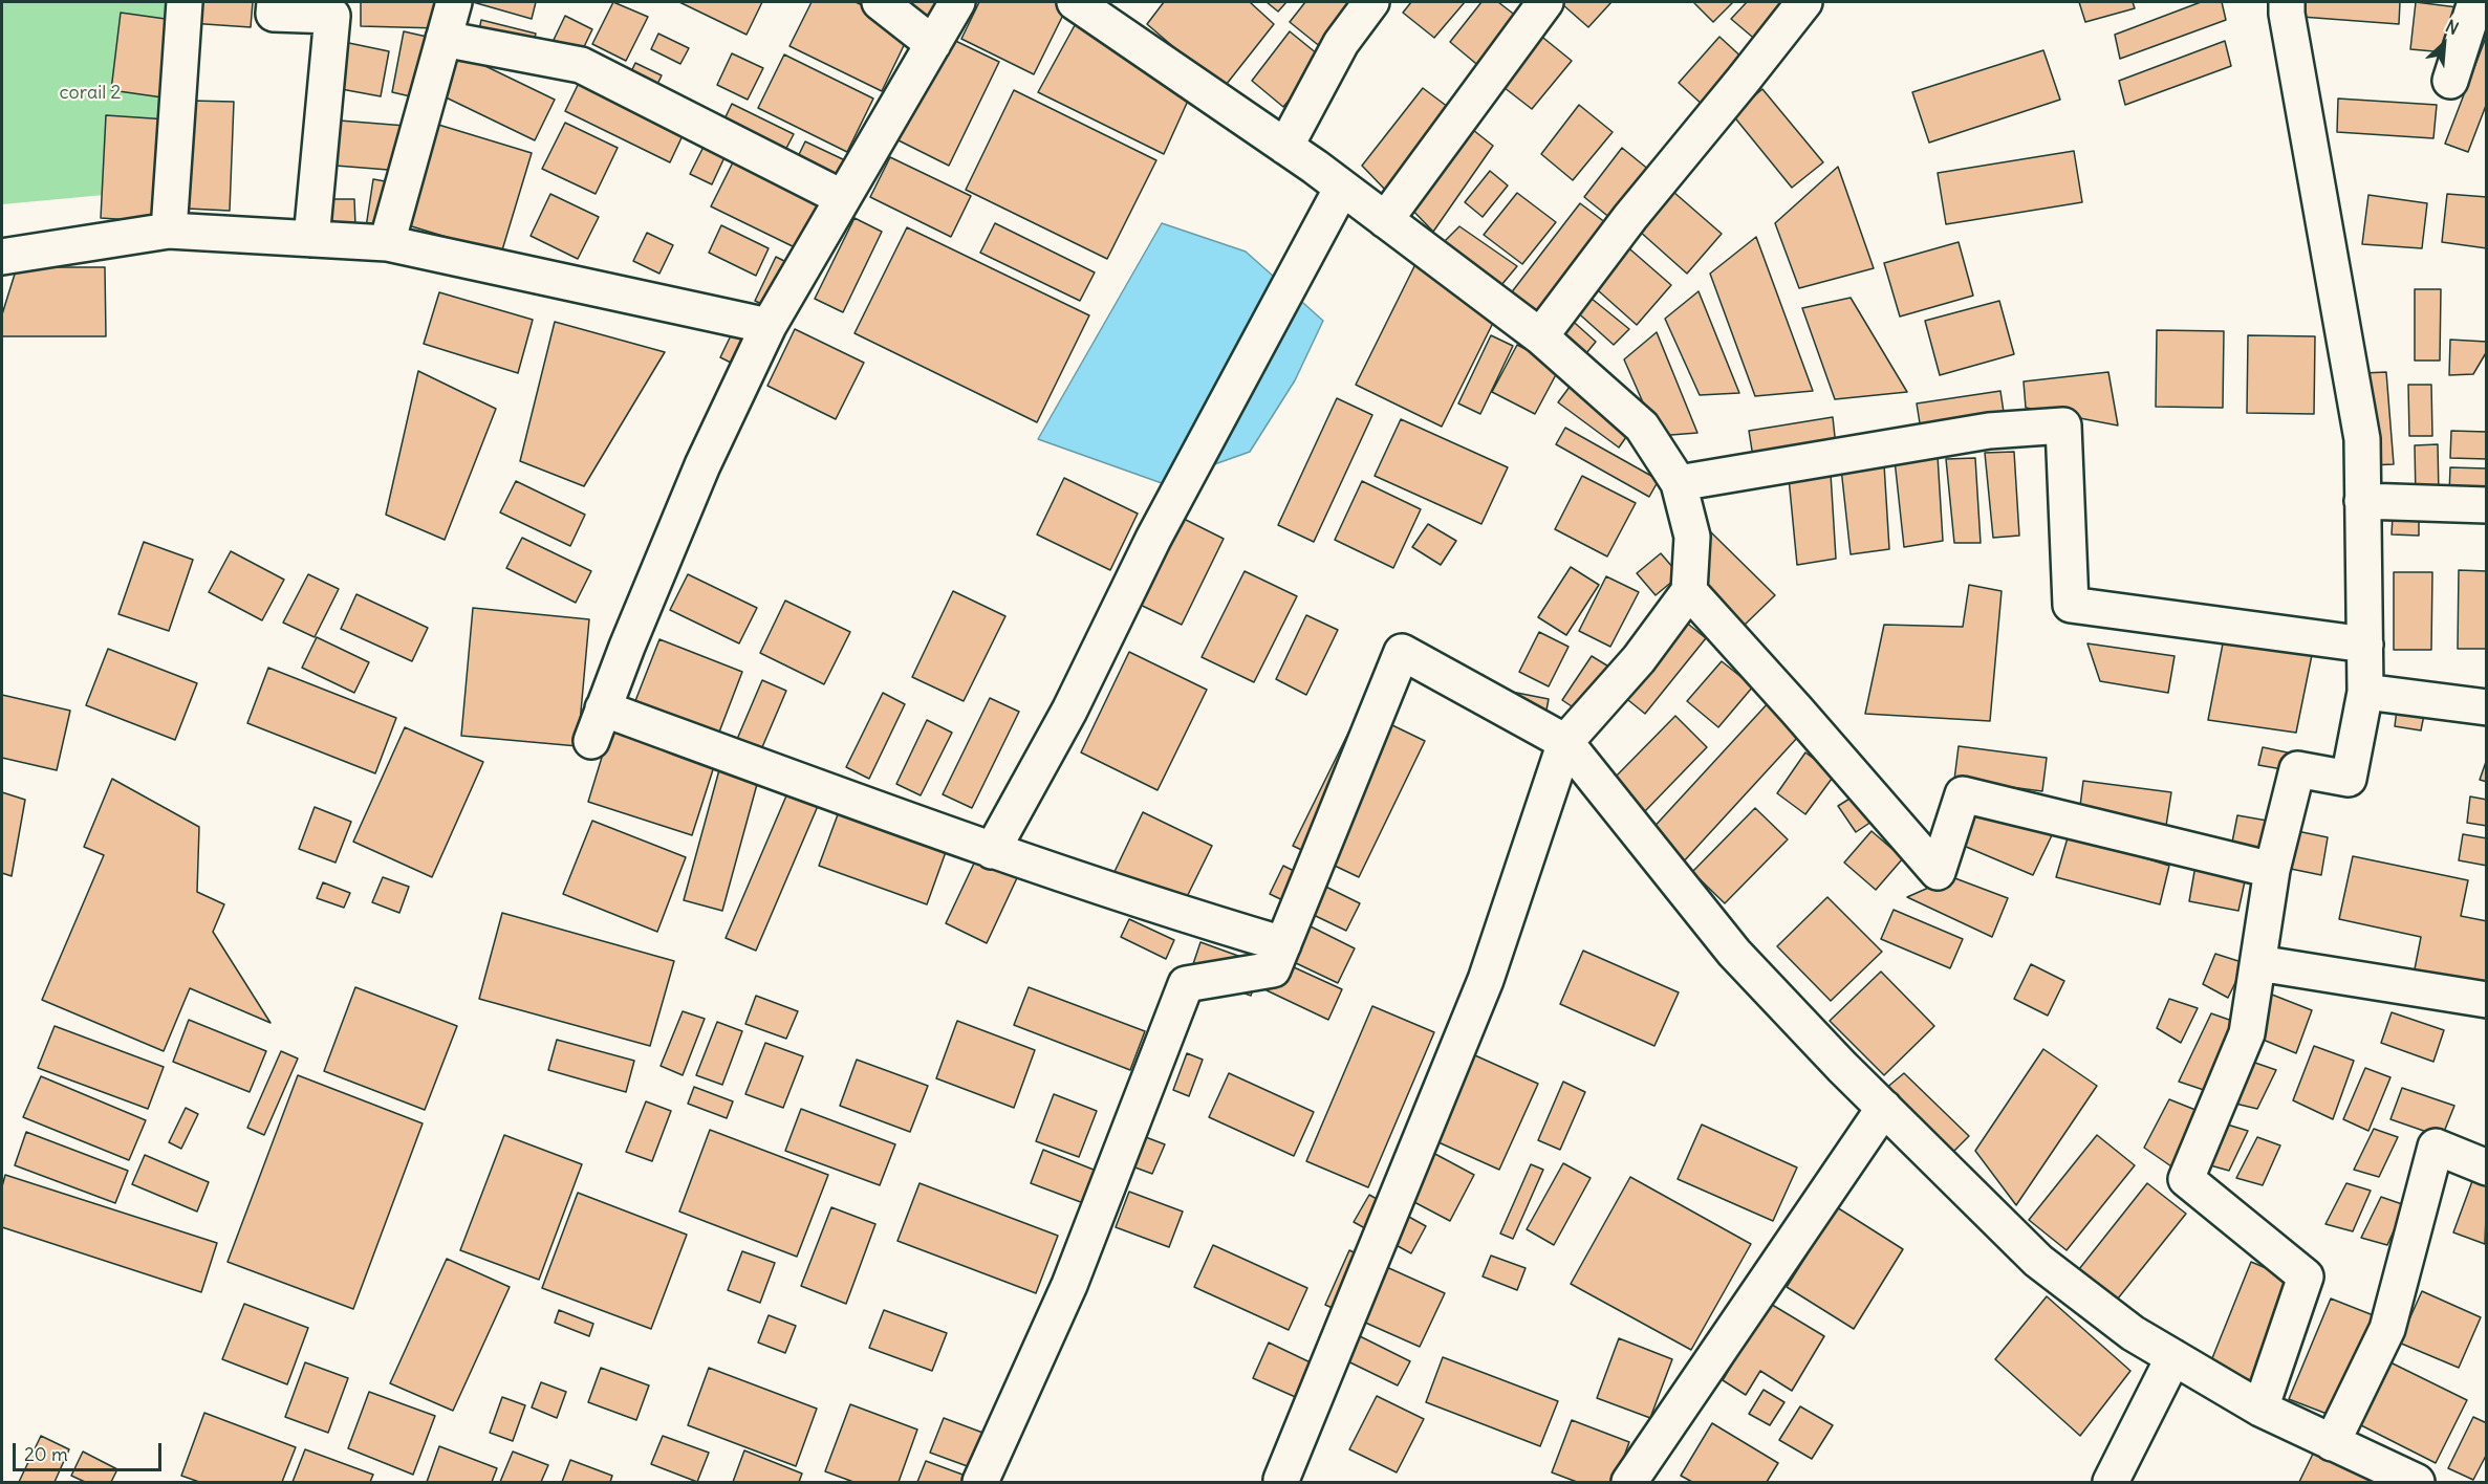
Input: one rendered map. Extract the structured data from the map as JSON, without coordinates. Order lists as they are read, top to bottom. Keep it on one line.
{"parks":["corail 2"],"scale_bar":"20 m","north":"top right"}
